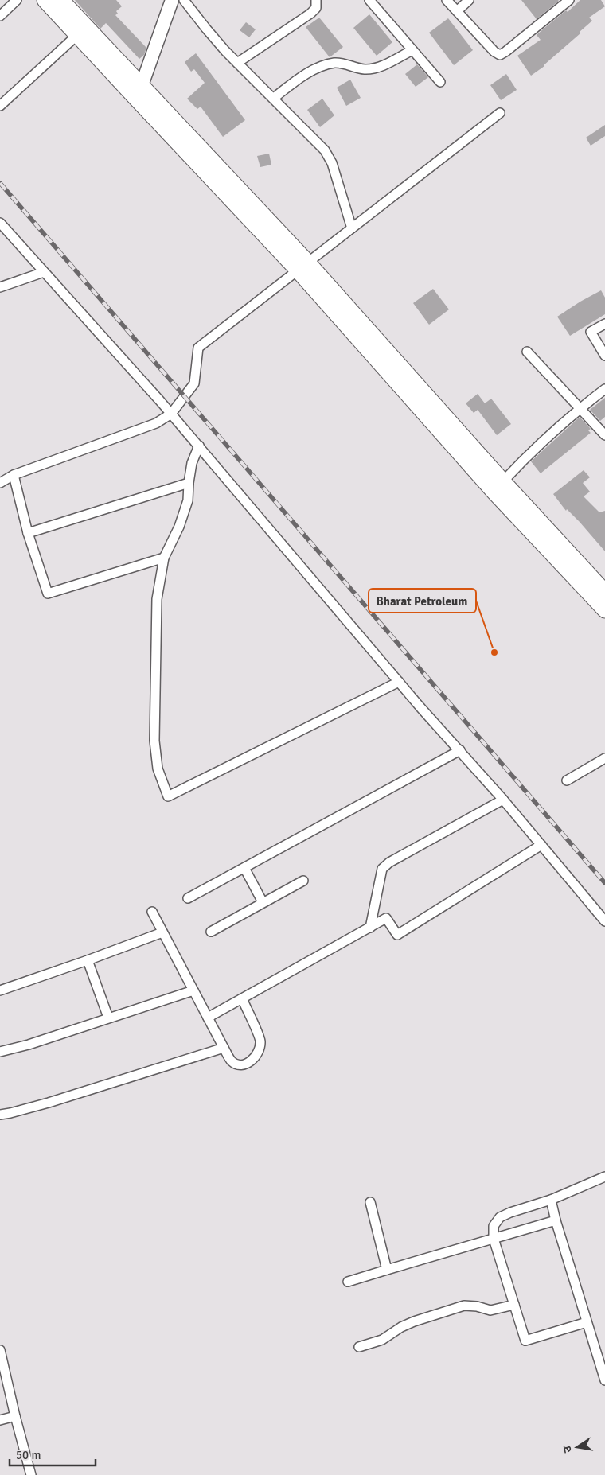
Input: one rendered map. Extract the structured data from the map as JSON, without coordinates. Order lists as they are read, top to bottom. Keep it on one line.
{"places":["Bharat Petroleum"],"scale_bar":"50 m","north":"left"}
